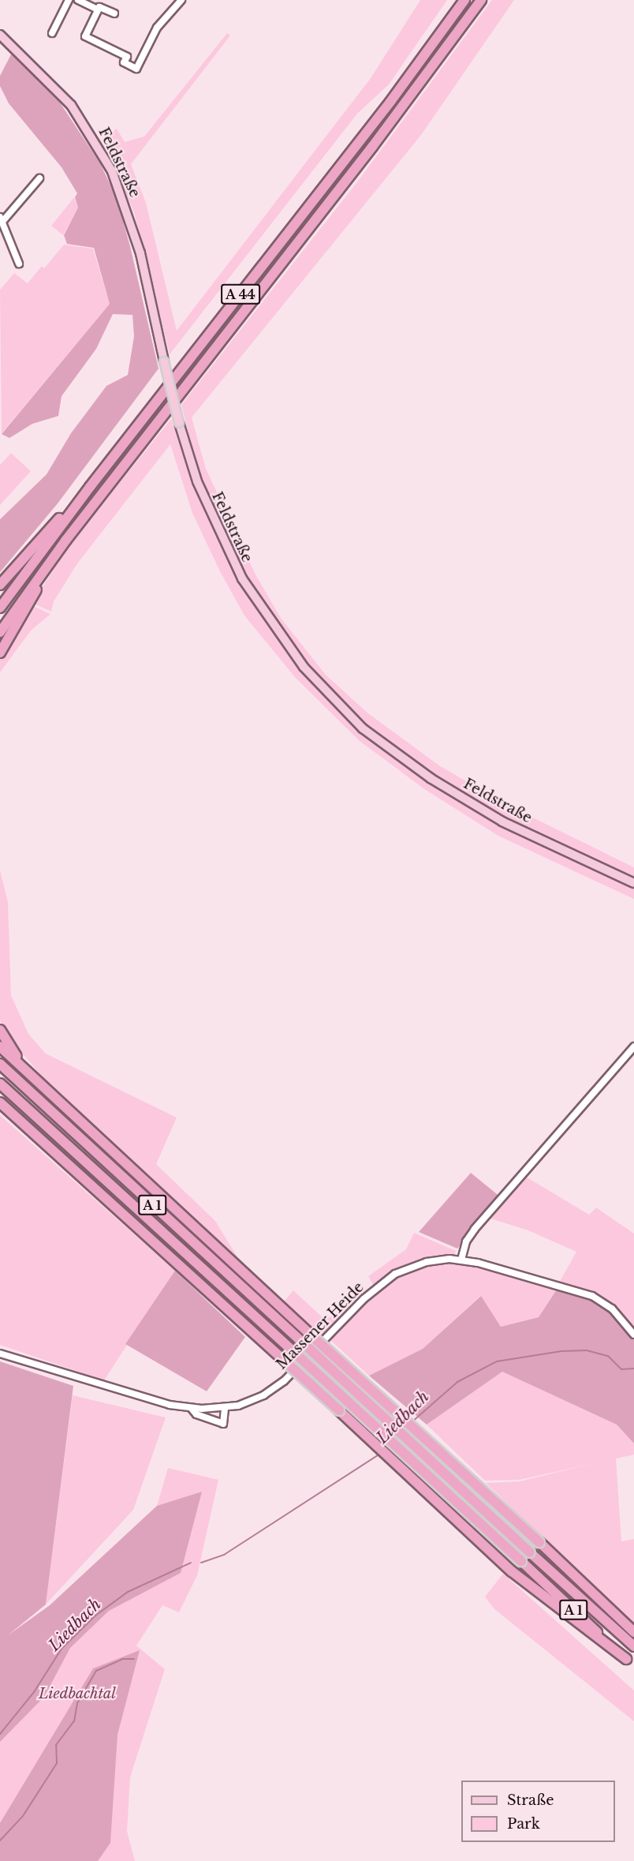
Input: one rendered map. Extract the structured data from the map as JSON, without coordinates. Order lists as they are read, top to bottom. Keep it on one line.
{"streets":{"highway":["A 44","A 1"],"main road":["Feldstraße"],"street":["Massener Heide"]},"water":["Liedbach"],"parks":["Liedbachtal"],"legend":["Straße","Park"]}
